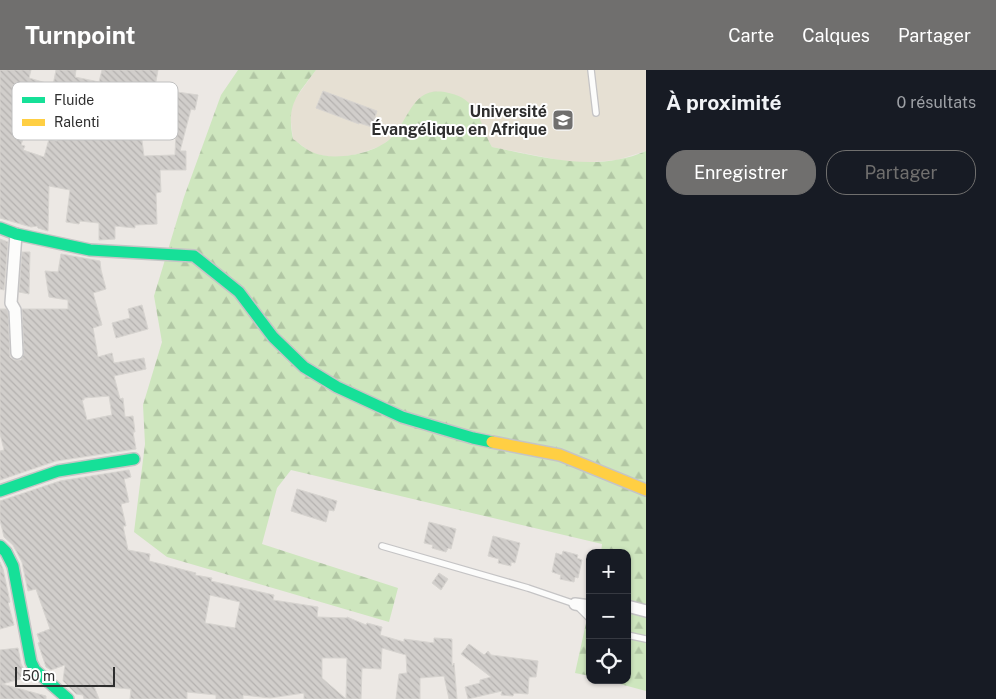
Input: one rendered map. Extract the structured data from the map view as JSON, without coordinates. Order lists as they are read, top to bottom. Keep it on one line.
{"places":{"school or university":["Université Évangélique en Afrique"]},"legend":["Fluide","Ralenti"],"scale_bar":"50 m","page":{"header":"Turnpoint","nav":["Carte","Calques","Partager"],"heading":["À proximité","0 résultats"],"buttons":["Enregistrer","Partager"],"map_buttons":["+","−"],"scale":"50 m"}}
